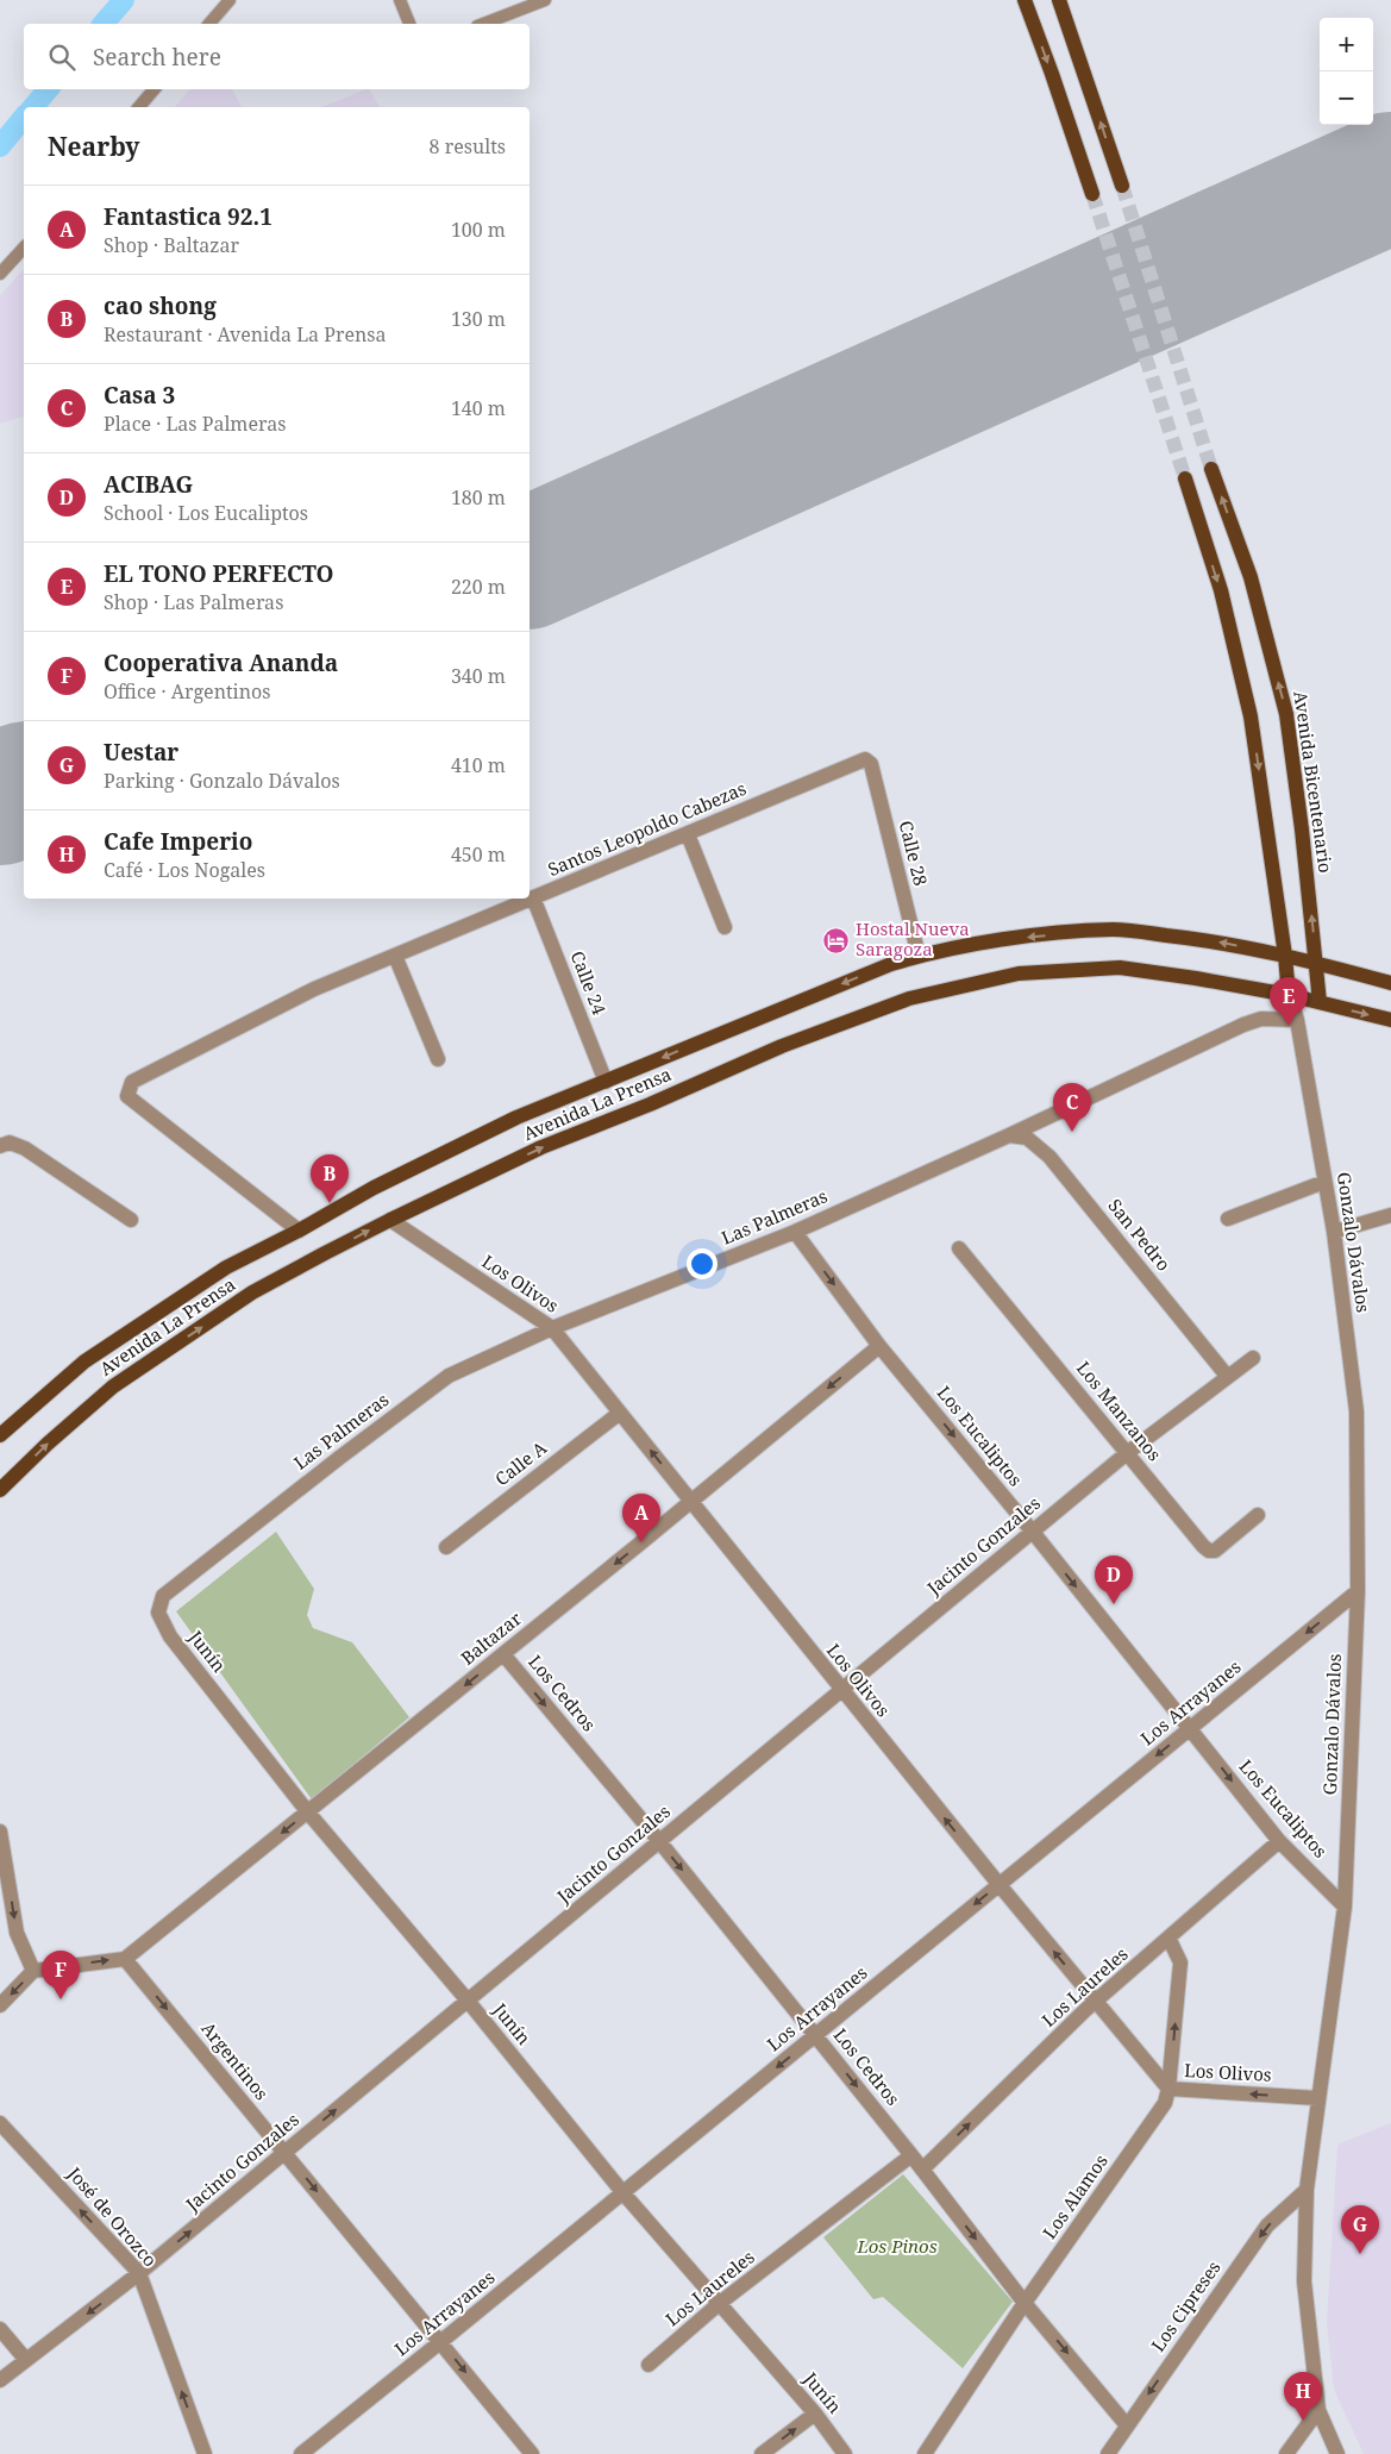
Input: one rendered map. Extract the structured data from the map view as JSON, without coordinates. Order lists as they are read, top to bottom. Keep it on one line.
{"streets":{"main road":["Avenida Bicentenario","Avenida La Prensa"],"street":["Santos Leopoldo Cabezas","Calle 28","Calle 24","Las Palmeras","San Pedro","Gonzalo Dávalos","Los Olivos","Los Manzanos","Los Eucaliptos","Calle A","Jacinto Gonzales","Baltazar","Junín","Los Cedros","Los Arrayanes","Los Laureles","Argentinos","Los Alamos","José de Orozco","Los Cipreses"]},"crossings":[["Avenida Bicentenario","Avenida La Prensa"],["Santos Leopoldo Cabezas","Calle 28"],["Santos Leopoldo Cabezas","Calle 24"],["Santos Leopoldo Cabezas","Avenida La Prensa"],["Calle 28","Avenida La Prensa"],["Calle 24","Avenida La Prensa"],["Avenida La Prensa","Gonzalo Dávalos"],["Avenida La Prensa","Los Olivos"],["Las Palmeras","San Pedro"],["Las Palmeras","Gonzalo Dávalos"],["Las Palmeras","Los Olivos"],["Las Palmeras","Los Eucaliptos"],["Las Palmeras","Junín"],["San Pedro","Jacinto Gonzales"],["Gonzalo Dávalos","Los Olivos"],["Gonzalo Dávalos","Los Eucaliptos"],["Gonzalo Dávalos","Los Arrayanes"],["Gonzalo Dávalos","Los Cipreses"],["Los Olivos","Calle A"],["Los Olivos","Jacinto Gonzales"],["Los Olivos","Baltazar"],["Los Olivos","Los Arrayanes"],["Los Olivos","Los Laureles"],["Los Olivos","Los Alamos"],["Los Manzanos","Jacinto Gonzales"],["Los Eucaliptos","Jacinto Gonzales"],["Los Eucaliptos","Baltazar"],["Los Eucaliptos","Los Arrayanes"],["Los Eucaliptos","Los Laureles"],["Jacinto Gonzales","Junín"],["Jacinto Gonzales","Los Cedros"],["Jacinto Gonzales","Argentinos"],["Jacinto Gonzales","José de Orozco"],["Baltazar","Junín"],["Baltazar","Los Cedros"],["Baltazar","Argentinos"],["Junín","Los Arrayanes"],["Junín","Los Laureles"],["Los Cedros","Los Arrayanes"],["Los Cedros","Los Laureles"],["Los Cedros","Los Alamos"],["Los Cedros","Los Cipreses"],["Los Arrayanes","Argentinos"],["Los Laureles","Los Alamos"]],"one_way":["Los Olivos","Los Eucaliptos","Baltazar","Los Cedros","Los Arrayanes","Argentinos","José de Orozco","Los Cipreses"],"parks":["Los Pinos"],"places":{"hotel":["Hostal Nueva Saragoza"]},"page":{"map_buttons":["+","−"],"search":"Search here","heading":["Nearby","8 results"],"list":[{"mark":"A","name":"Fantastica 92.1","note":"Shop · Baltazar","value":"100 m"},{"mark":"B","name":"cao shong","note":"Restaurant · Avenida La Prensa","value":"130 m"},{"mark":"C","name":"Casa 3","note":"Place · Las Palmeras","value":"140 m"},{"mark":"D","name":"ACIBAG","note":"School · Los Eucaliptos","value":"180 m"},{"mark":"E","name":"EL TONO PERFECTO","note":"Shop · Las Palmeras","value":"220 m"},{"mark":"F","name":"Cooperativa Ananda","note":"Office · Argentinos","value":"340 m"},{"mark":"G","name":"Uestar","note":"Parking · Gonzalo Dávalos","value":"410 m"},{"mark":"H","name":"Cafe Imperio","note":"Café · Los Nogales","value":"450 m"}],"pins":["E","C","B","A","D","F","G","H"]}}
